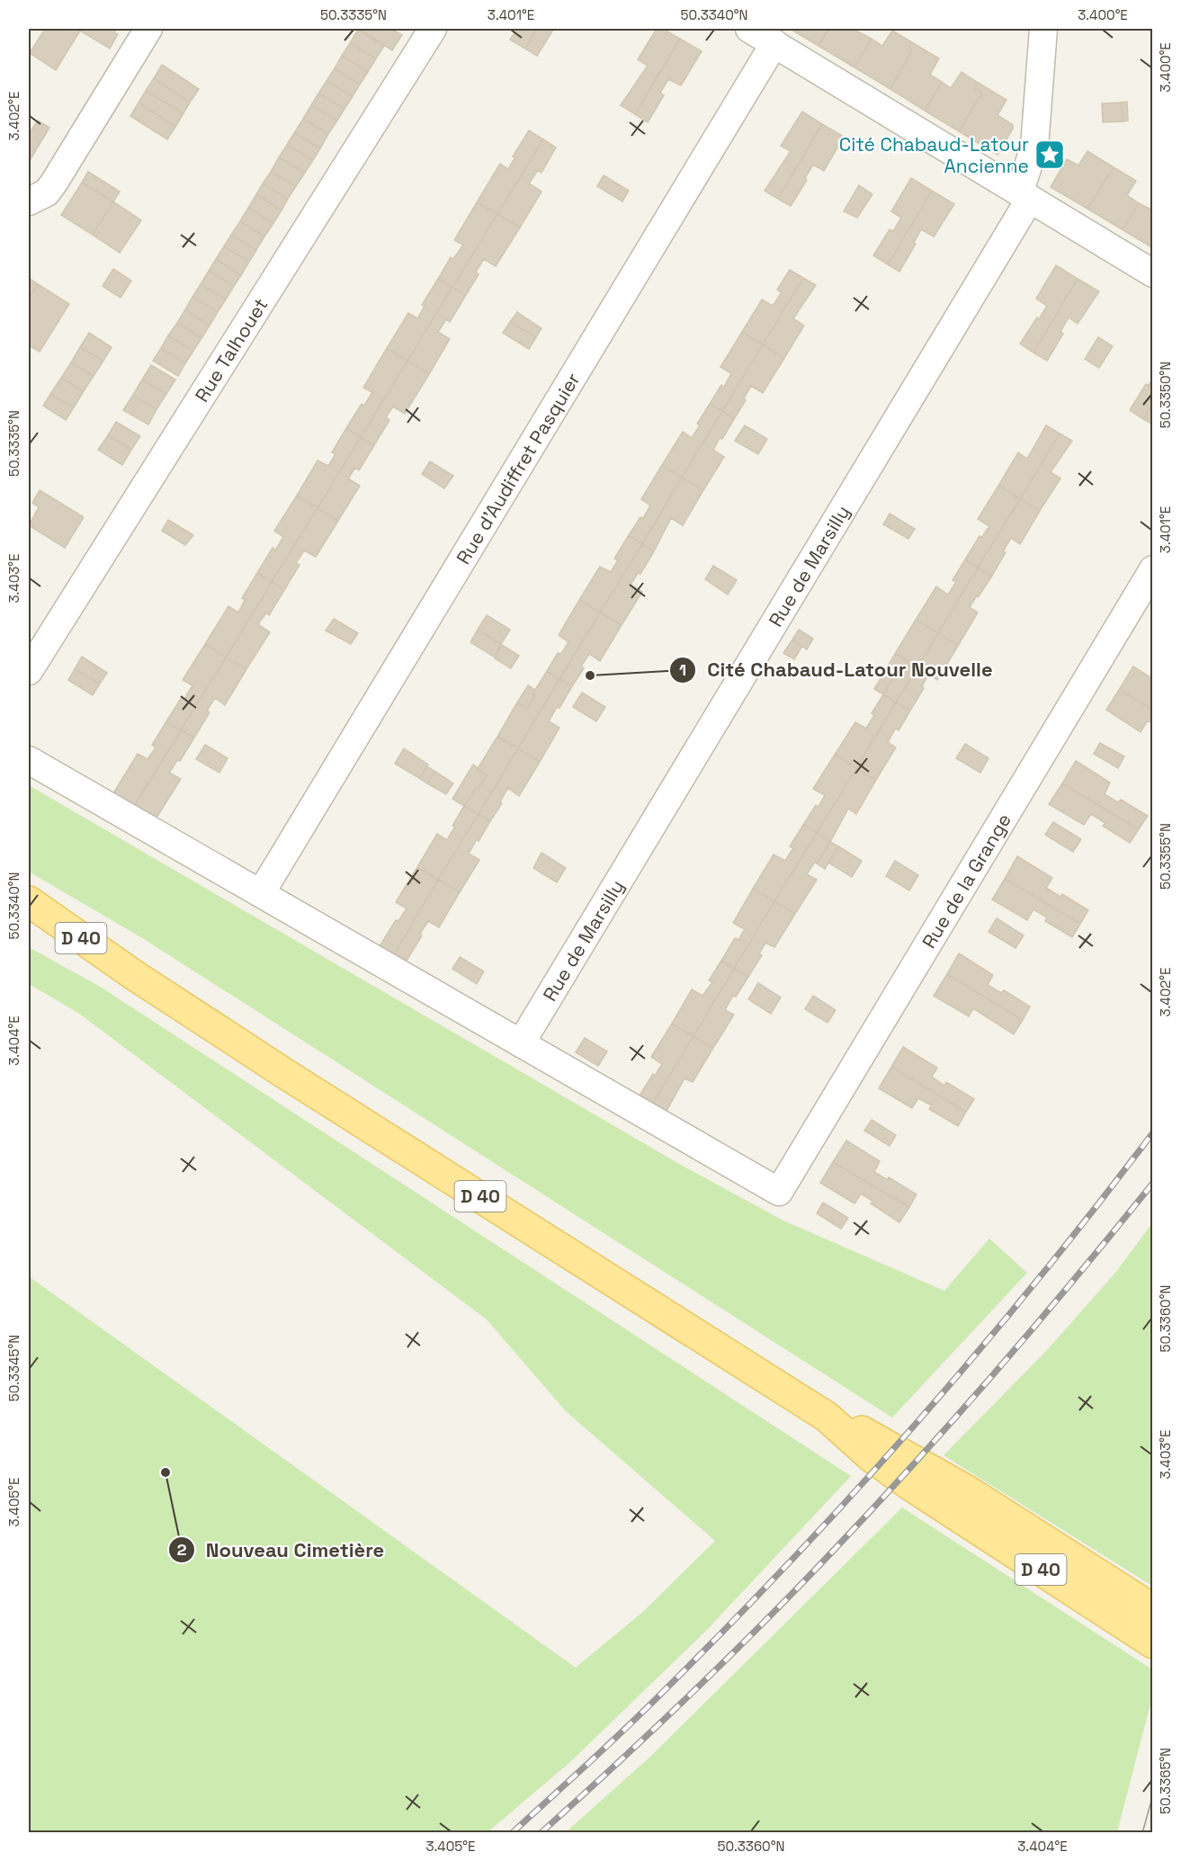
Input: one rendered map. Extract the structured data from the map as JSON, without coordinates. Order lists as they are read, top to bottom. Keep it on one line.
{"streets":{"main road":["D 40"],"street":["Rue Talhouet","Rue d'Audiffret Pasquier","Rue de Marsilly","Rue de la Grange"]},"crossings":[["Rue de Marsilly","Rue de la Grange"]],"places":{"place":["Cité Chabaud-Latour Ancienne"],"other":["Cité Chabaud-Latour Nouvelle","Nouveau Cimetière"]},"coordinates":["50.3335°N","3.401°E","50.3340°N","3.400°E","3.402°E","50.3350°N","3.403°E","50.3355°N","3.404°E","50.3360°N","50.3345°N","3.405°E","50.3365°N"]}
